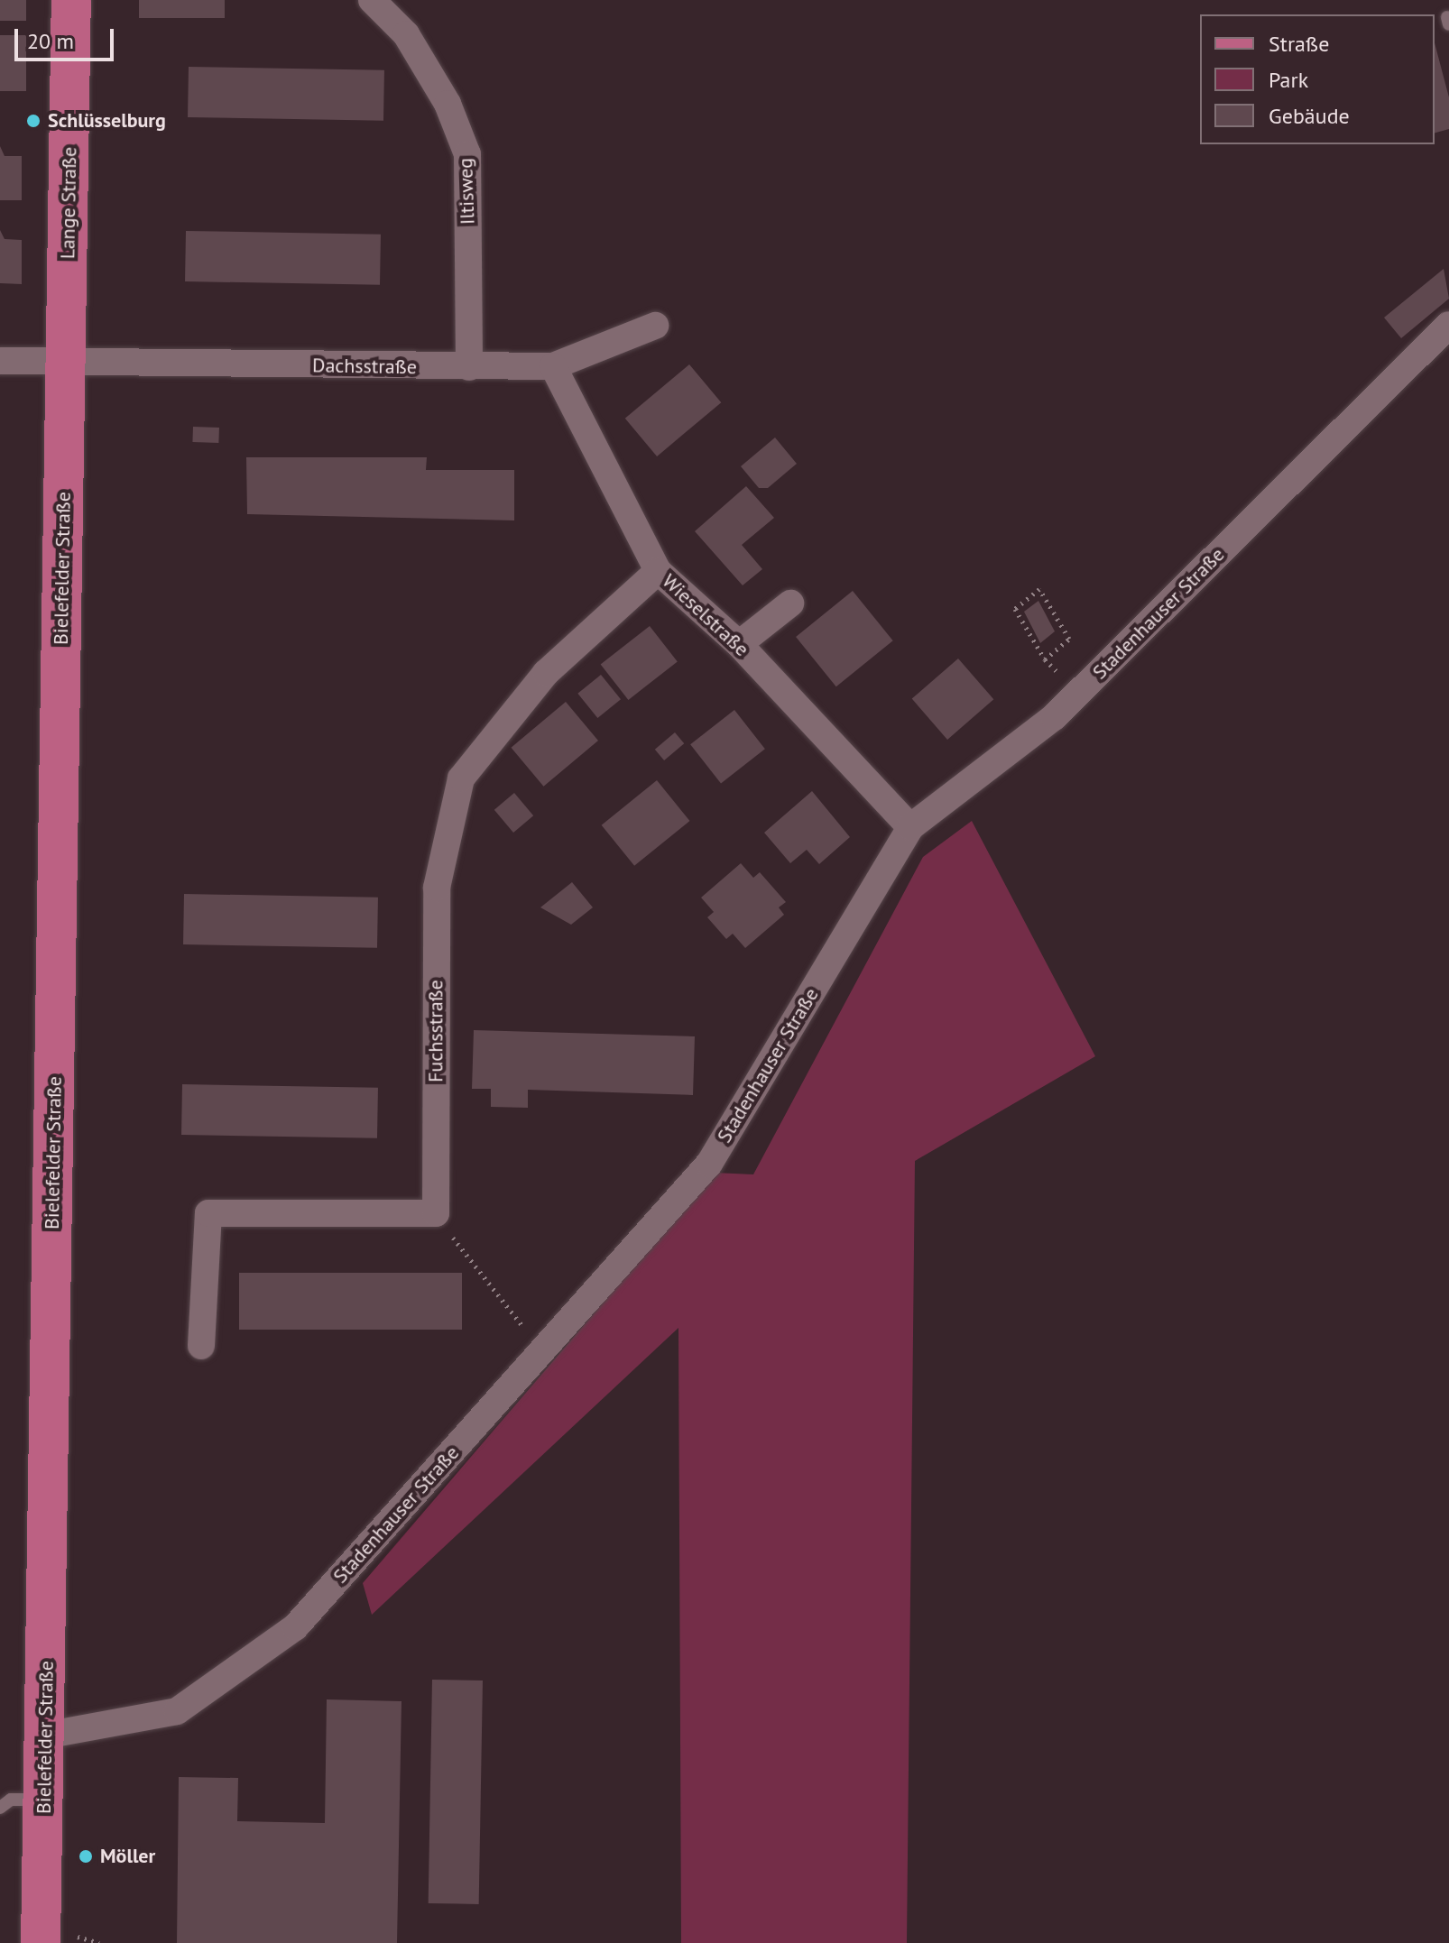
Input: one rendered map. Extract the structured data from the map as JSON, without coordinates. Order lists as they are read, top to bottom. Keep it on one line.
{"streets":{"main road":["Lange Straße","Bielefelder Straße"],"street":["Iltisweg","Dachsstraße","Stadenhauser Straße","Wieselstraße","Fuchsstraße"]},"crossings":[["Iltisweg","Dachsstraße"],["Lange Straße","Dachsstraße"],["Lange Straße","Bielefelder Straße"],["Dachsstraße","Bielefelder Straße"],["Dachsstraße","Wieselstraße"],["Bielefelder Straße","Stadenhauser Straße"],["Stadenhauser Straße","Wieselstraße"],["Wieselstraße","Fuchsstraße"]],"places":["Schlüsselburg","Möller"],"legend":["Straße","Park","Gebäude"],"scale_bar":"20 m"}
